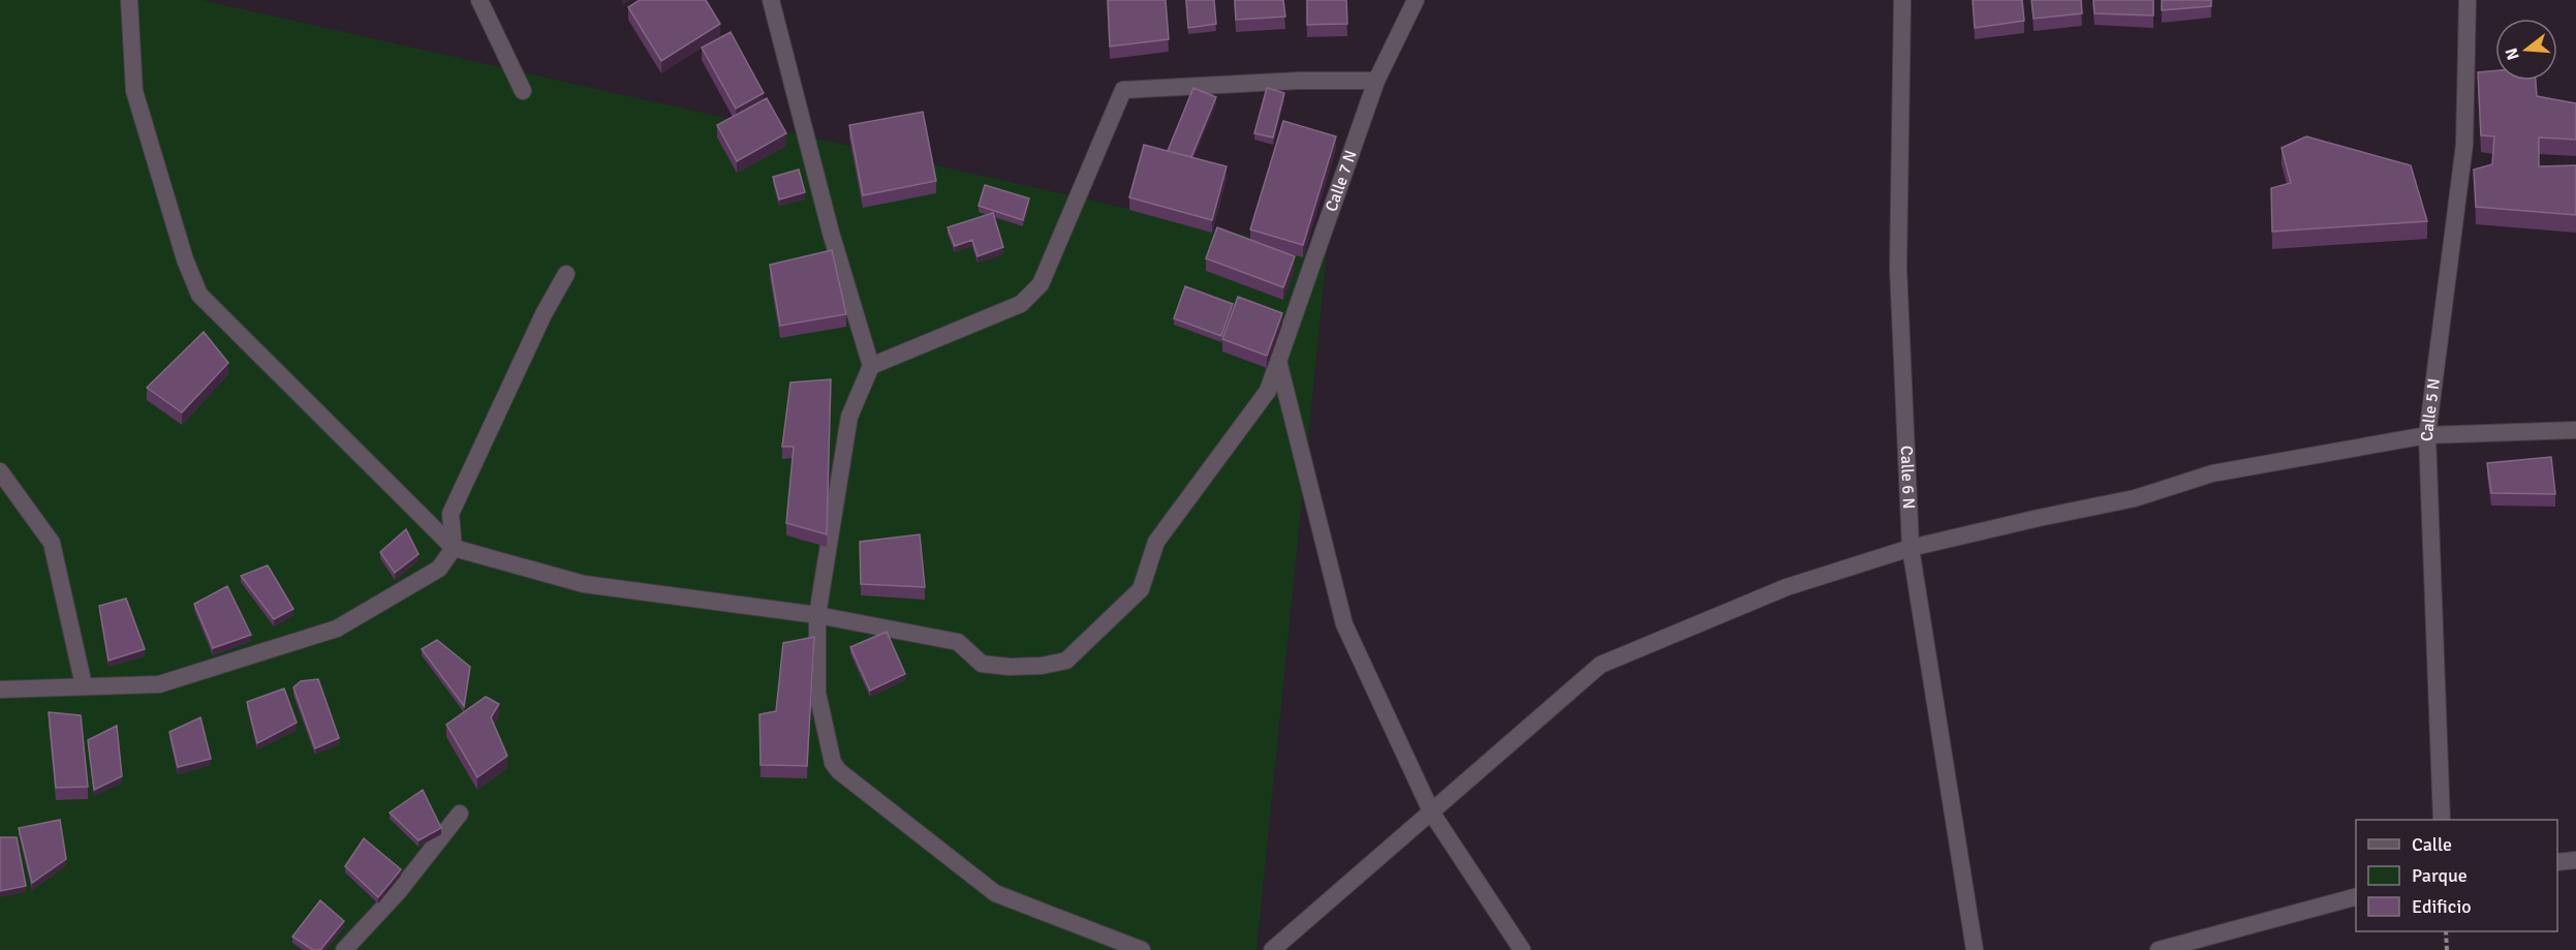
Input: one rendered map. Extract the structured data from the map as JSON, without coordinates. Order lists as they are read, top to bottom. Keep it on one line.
{"streets":{"street":["Calle 7 N","Calle 5 N","Calle 6 N"]},"legend":["Calle","Parque","Edificio"],"north":"left"}
